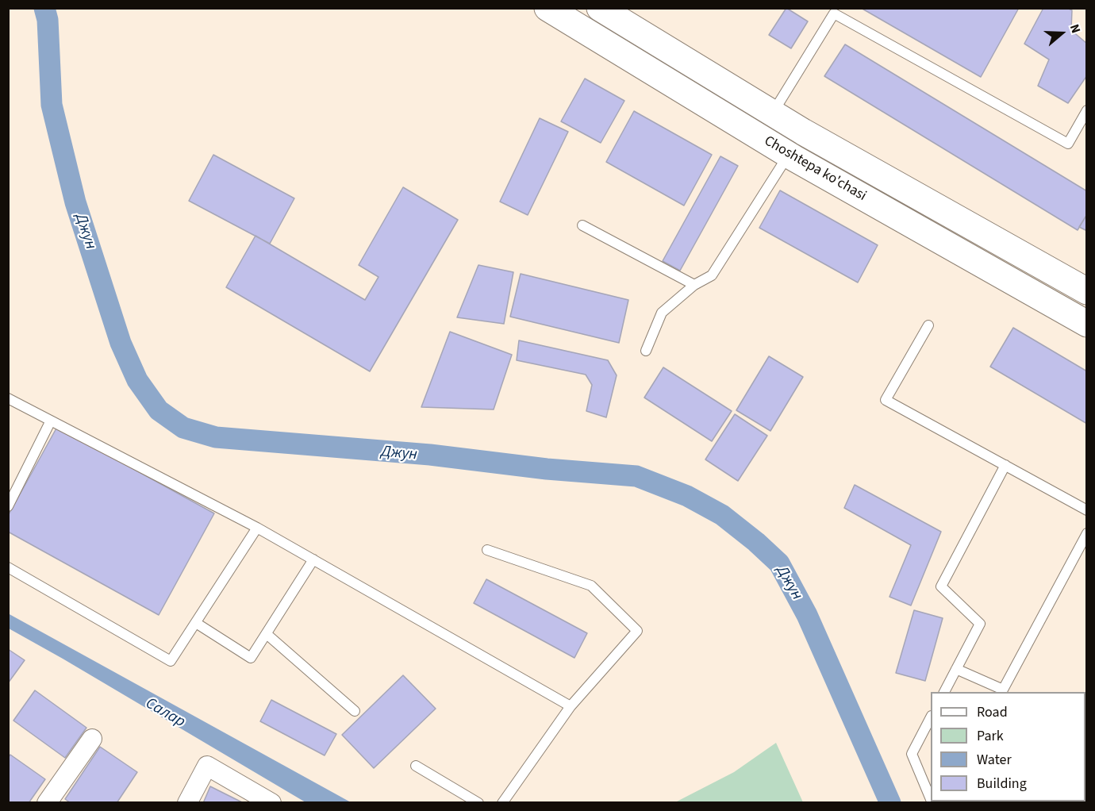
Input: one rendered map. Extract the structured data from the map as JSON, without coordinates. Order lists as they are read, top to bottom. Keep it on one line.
{"streets":{"main road":["Choshtepa ko'chasi"]},"water":["Джун","Салар"],"legend":["Road","Park","Water","Building"],"north":"right"}
